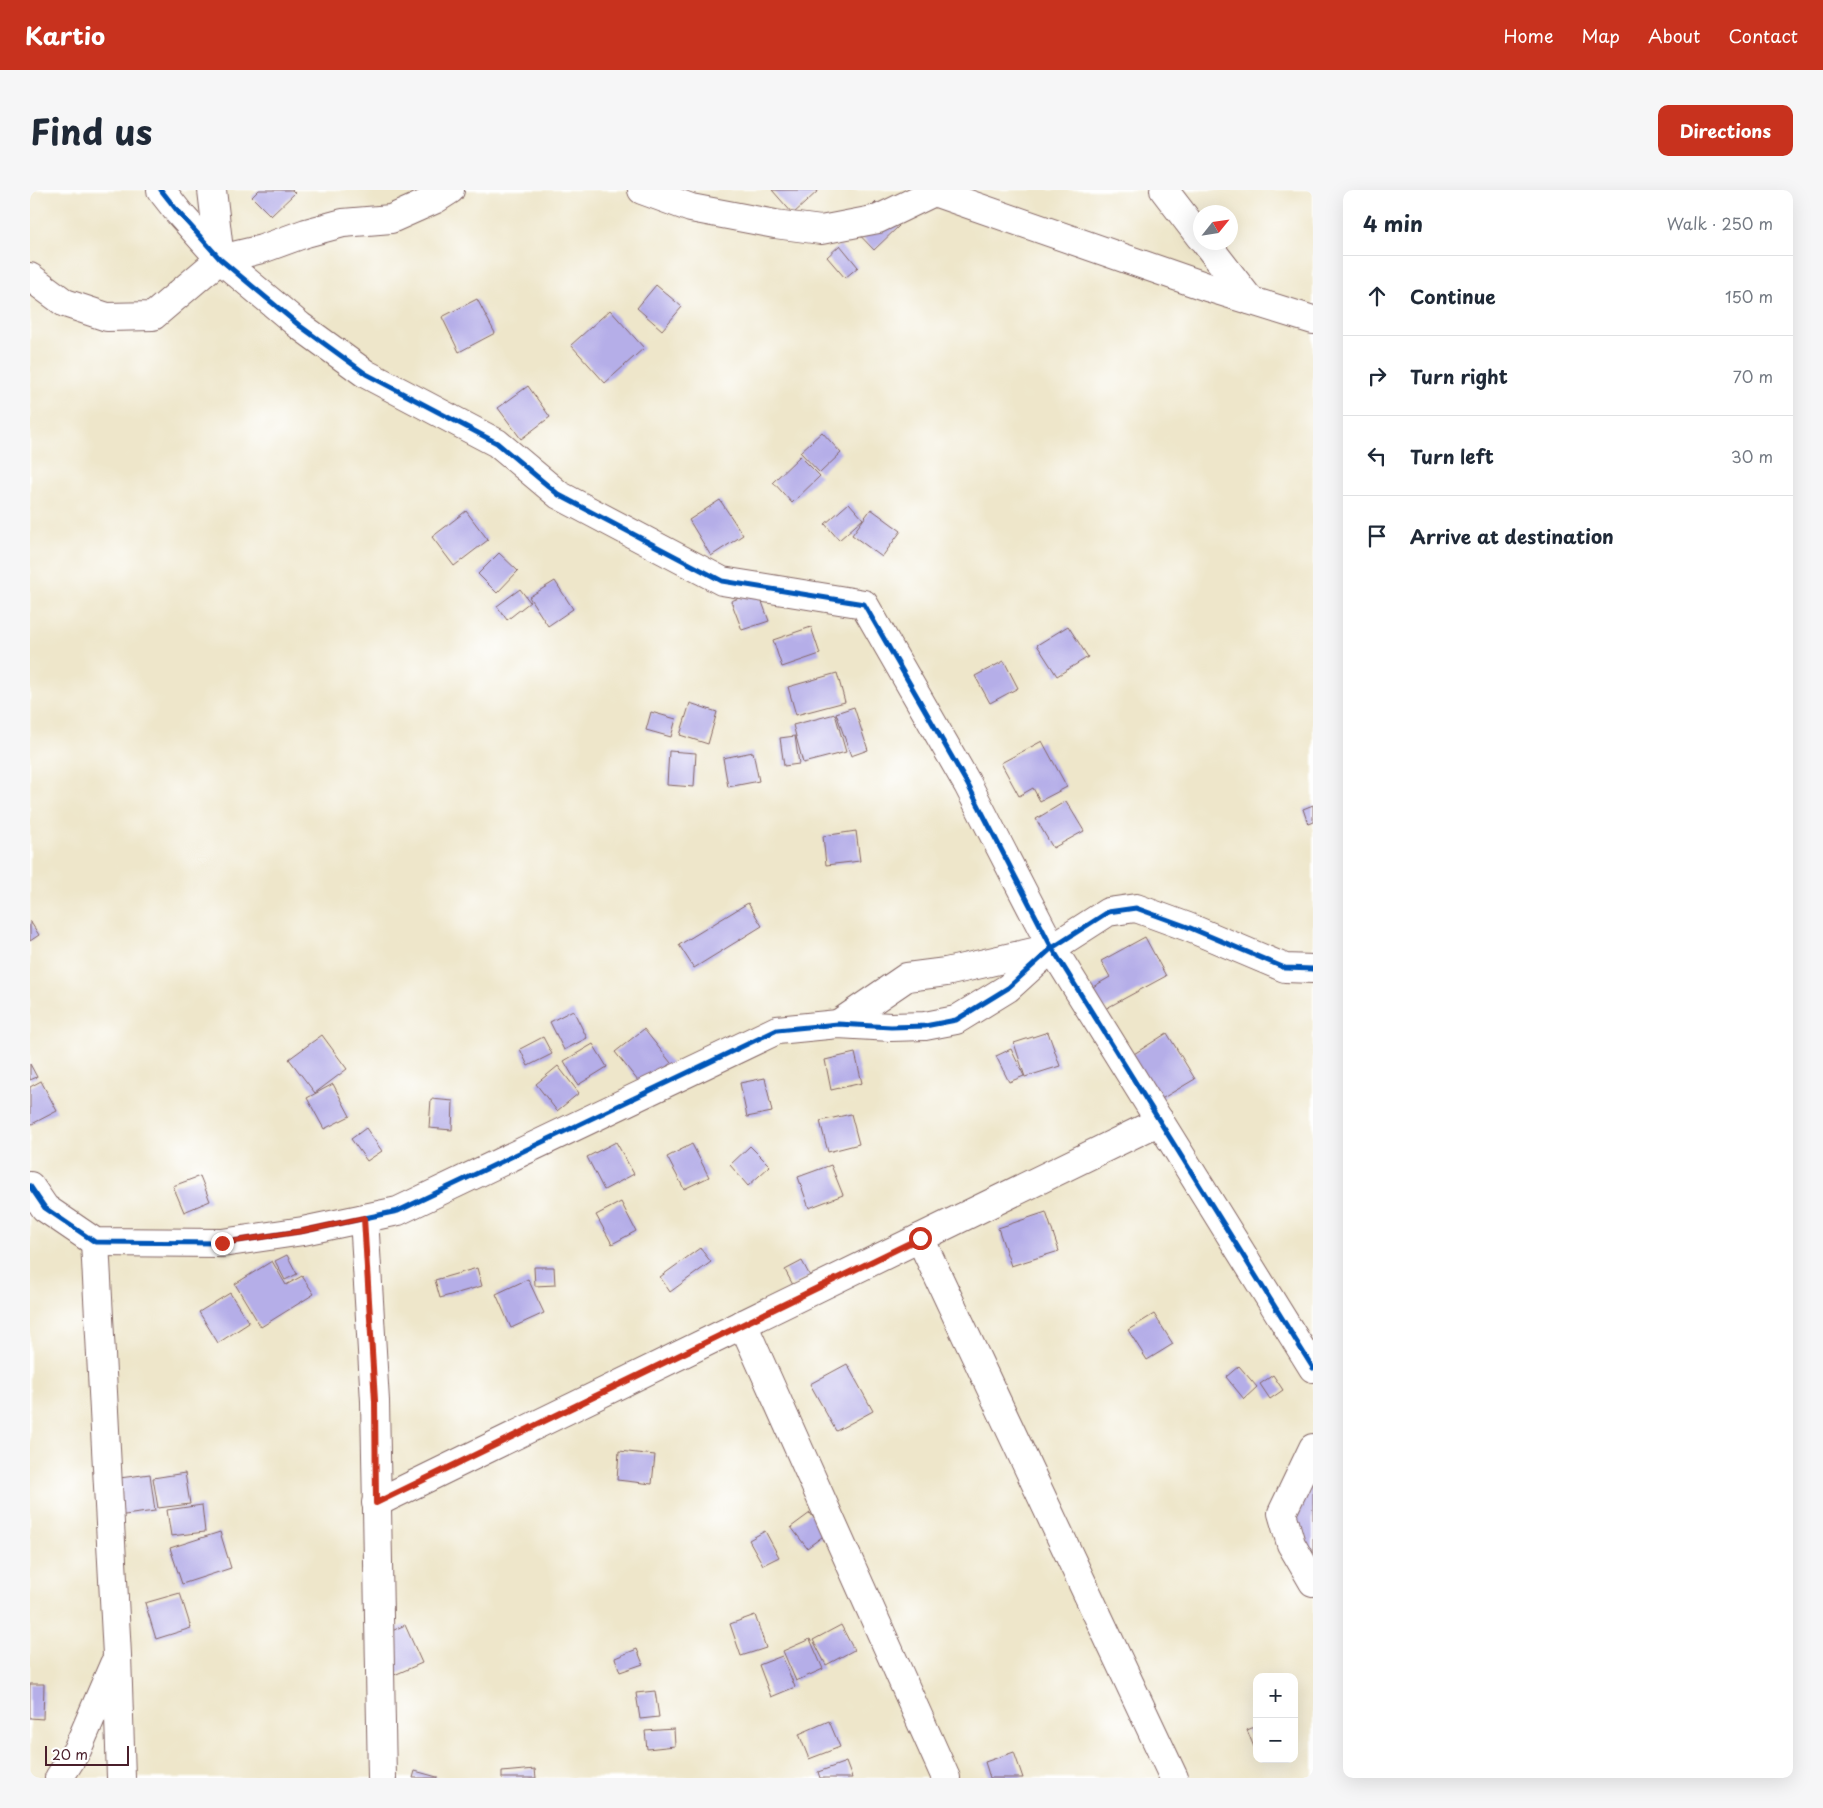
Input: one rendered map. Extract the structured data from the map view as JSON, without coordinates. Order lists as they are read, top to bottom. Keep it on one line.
{"scale_bar":"20 m","north":"top right","page":{"header":"Kartio","nav":["Home","Map","About","Contact"],"title":"Find us","buttons":"Directions","heading":["4 min","Walk · 250 m"],"list":[["Continue","150 m"],["Turn right","70 m"],["Turn left","30 m"],"Arrive at destination"],"map_buttons":["+","−"],"scale":"20 m"}}
